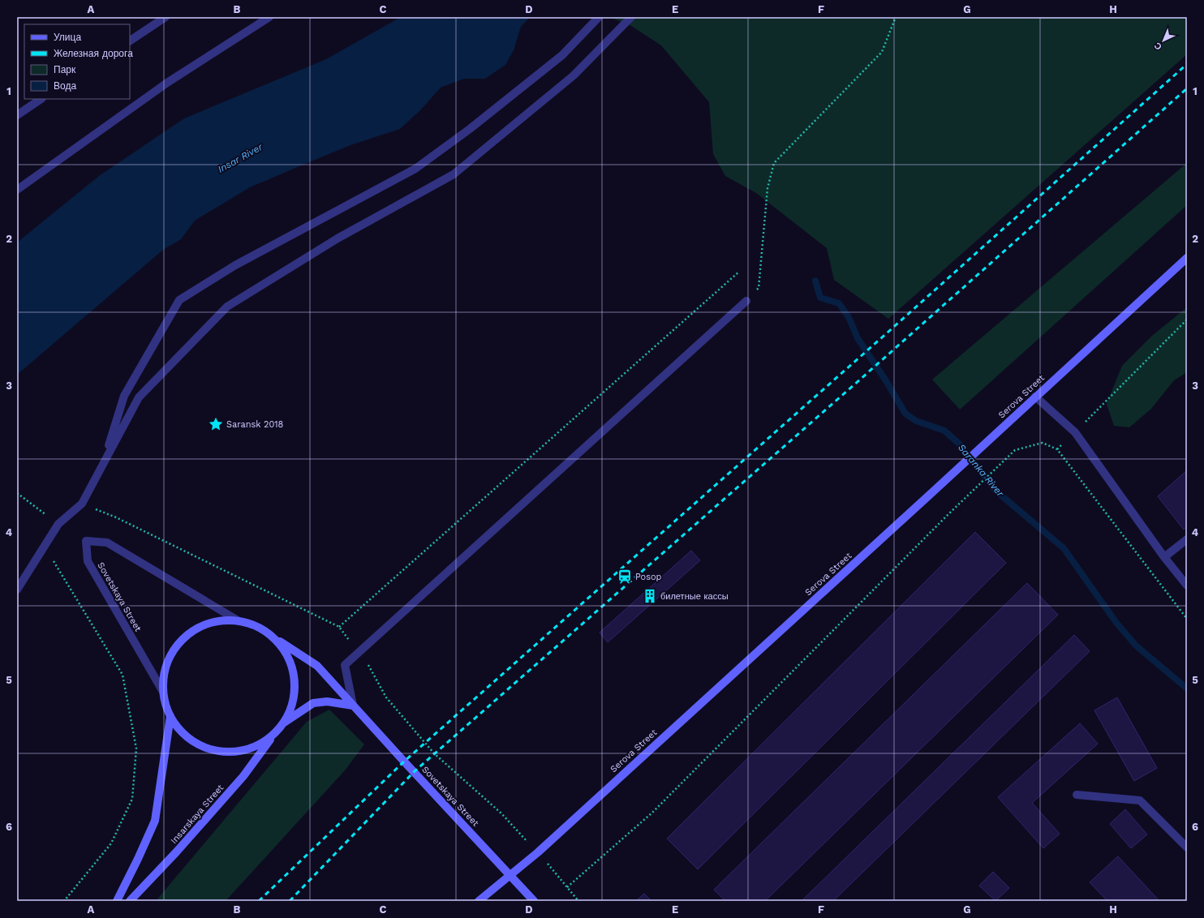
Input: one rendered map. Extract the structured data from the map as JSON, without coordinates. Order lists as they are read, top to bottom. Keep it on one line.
{"streets":{"street":["Serova Street","Sovetskaya Street","Insarskaya Street"]},"crossings":[["Serova Street","Sovetskaya Street"]],"water":["Insar River","Saranka River"],"places":{"place":["Saransk 2018"],"station":["Posop"],"building":["билетные кассы"]},"legend":["Улица","Железная дорога","Парк","Вода"],"north":"bottom left","grid":{"columns":["A","B","C","D","E","F","G","H"],"rows":["1","2","3","4","5","6"]}}
